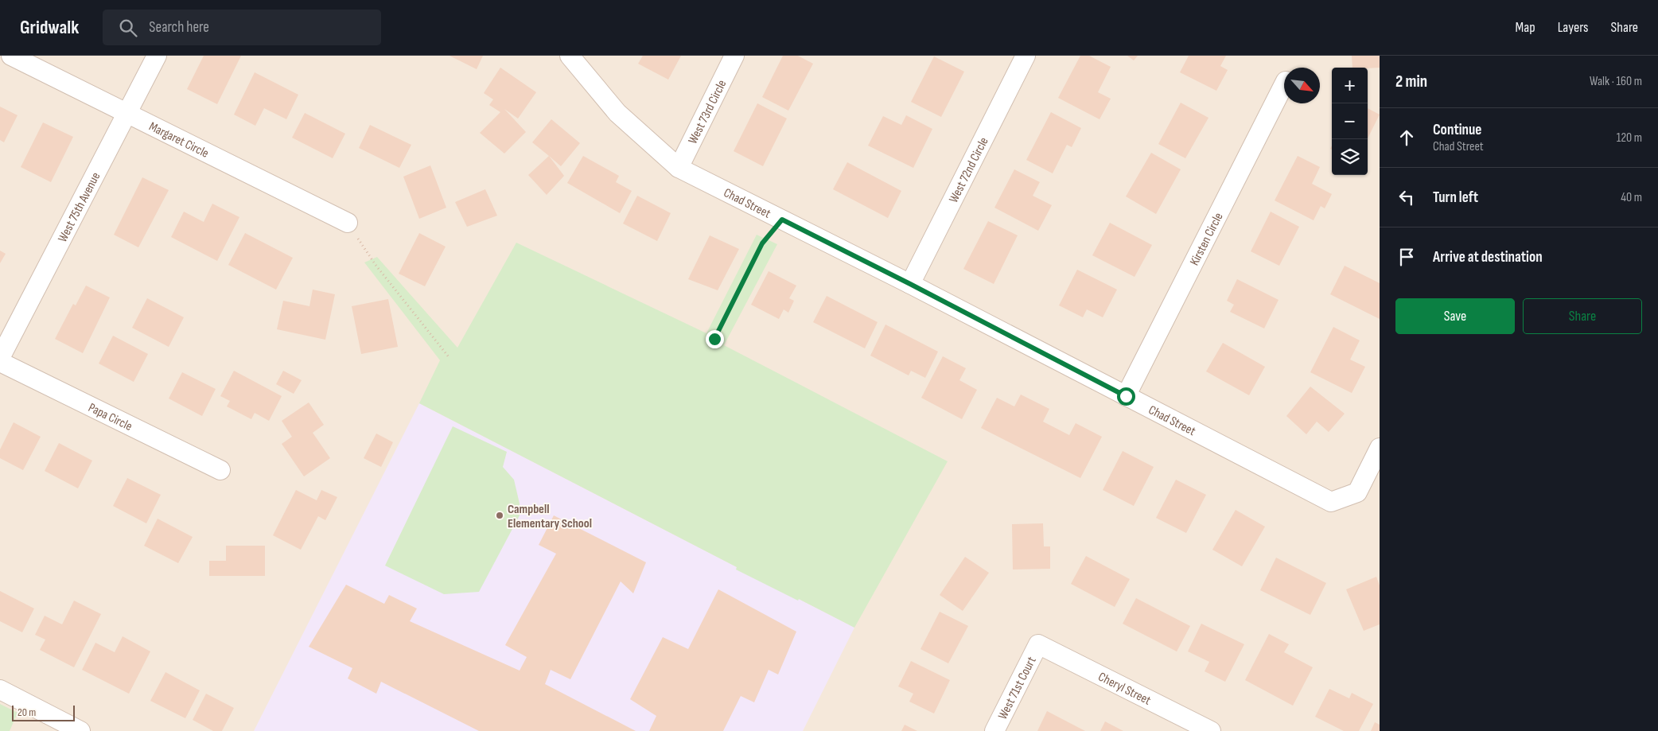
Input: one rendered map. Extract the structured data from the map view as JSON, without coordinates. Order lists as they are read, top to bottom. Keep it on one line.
{"streets":{"street":["West 73rd Circle","Margaret Circle","West 72nd Circle","Chad Street","West 75th Avenue","Kirsten Circle","Papa Circle","West 71st Court","Cheryl Street"]},"crossings":[["West 73rd Circle","Chad Street"],["Margaret Circle","West 75th Avenue"],["West 72nd Circle","Chad Street"],["Chad Street","Kirsten Circle"],["West 71st Court","Cheryl Street"]],"places":["Campbell Elementary School"],"scale_bar":"20 m","north":"bottom right","page":{"header":"Gridwalk","search":"Search here","nav":["Map","Layers","Share"],"heading":["2 min","Walk · 160 m"],"map_buttons":["+","−"],"list":[["Continue","Chad Street","120 m"],["Turn left","40 m"],"Arrive at destination"],"buttons":["Save","Share"],"scale":"20 m"}}
